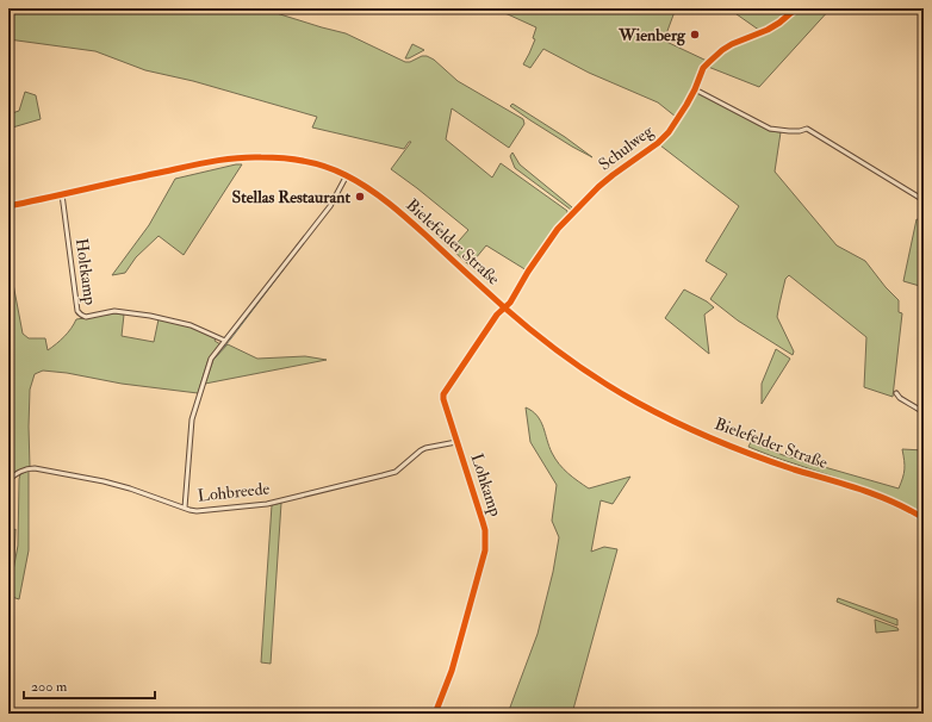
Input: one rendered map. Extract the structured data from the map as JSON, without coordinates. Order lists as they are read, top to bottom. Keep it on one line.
{"streets":{"main road":["Bielefelder Straße"],"street":["Schulweg","Holtkamp","Lohkamp","Lohbreede"]},"crossings":[["Schulweg","Bielefelder Straße"],["Schulweg","Lohkamp"],["Bielefelder Straße","Holtkamp"],["Bielefelder Straße","Lohkamp"],["Lohkamp","Lohbreede"]],"places":["Wienberg","Stellas Restaurant"],"scale_bar":"200 m"}
